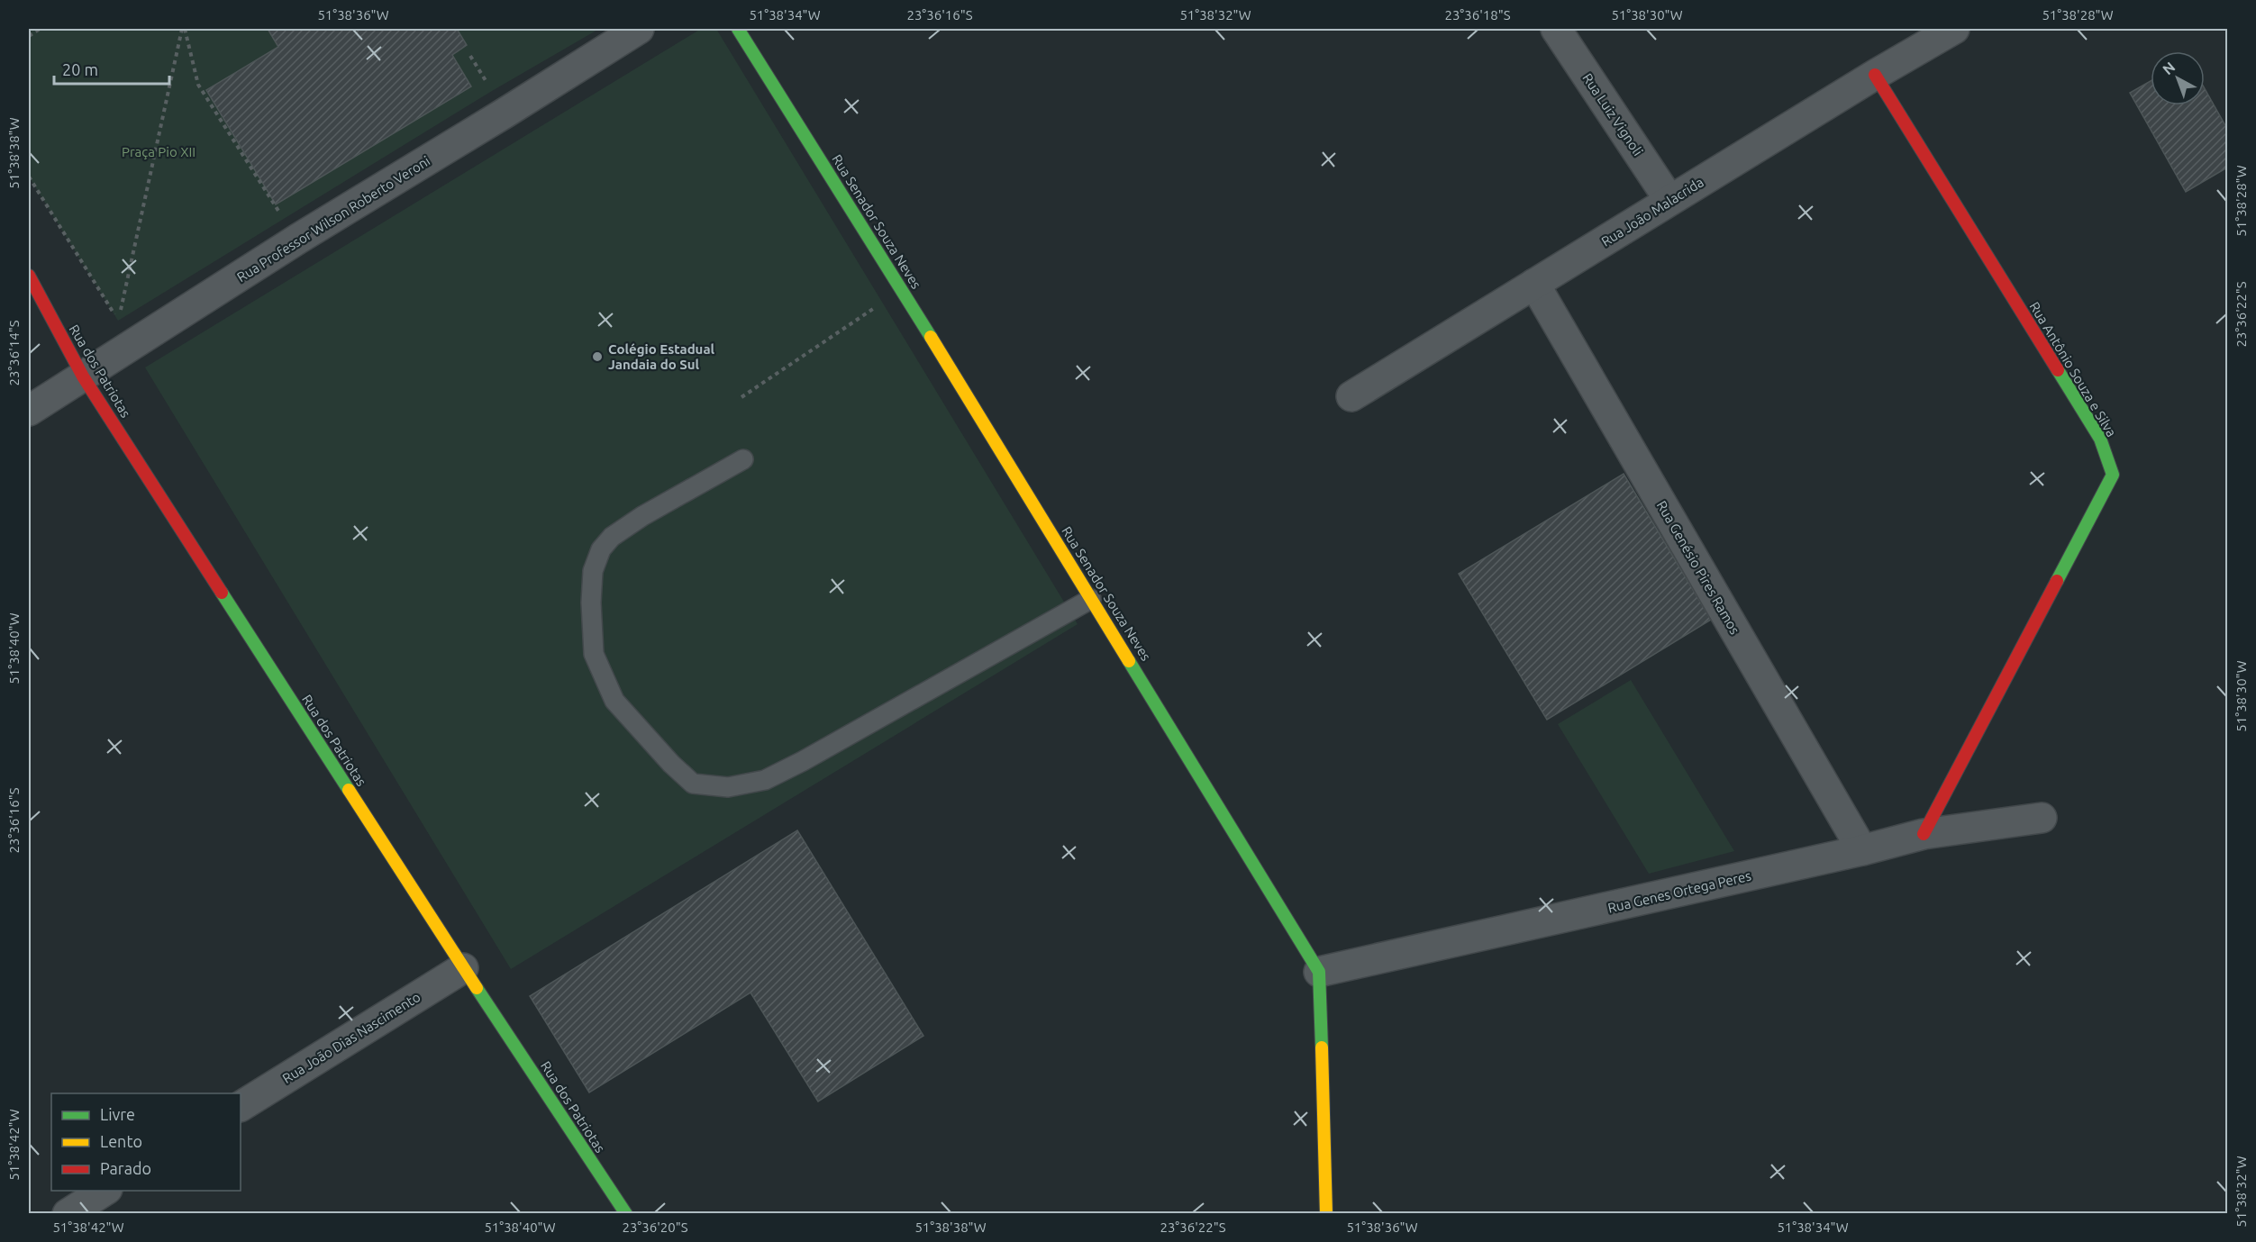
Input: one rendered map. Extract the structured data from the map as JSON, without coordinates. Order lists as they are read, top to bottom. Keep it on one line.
{"streets":{"street":["Rua Luiz Vignoli","Rua João Malacrida","Rua Professor Wilson Roberto Veroni","Rua Senador Souza Neves","Rua Antônio Souza e Silva","Rua dos Patriotas","Rua Genésio Pires Ramos","Rua Genes Ortega Peres","Rua João Dias Nascimento"]},"crossings":[["Rua Luiz Vignoli","Rua João Malacrida"],["Rua João Malacrida","Rua Antônio Souza e Silva"],["Rua João Malacrida","Rua Genésio Pires Ramos"],["Rua Professor Wilson Roberto Veroni","Rua dos Patriotas"],["Rua Senador Souza Neves","Rua Genes Ortega Peres"],["Rua Antônio Souza e Silva","Rua Genes Ortega Peres"],["Rua dos Patriotas","Rua João Dias Nascimento"],["Rua Genésio Pires Ramos","Rua Genes Ortega Peres"]],"parks":["Praça Pio XII"],"places":["Colégio Estadual Jandaia do Sul"],"legend":["Livre","Lento","Parado"],"scale_bar":"20 m","north":"top left","coordinates":["51°38'36\"W","51°38'34\"W","23°36'16\"S","51°38'32\"W","23°36'18\"S","51°38'30\"W","51°38'28\"W","51°38'38\"W","23°36'22\"S","23°36'14\"S","51°38'40\"W","51°38'42\"W","23°36'20\"S"]}
